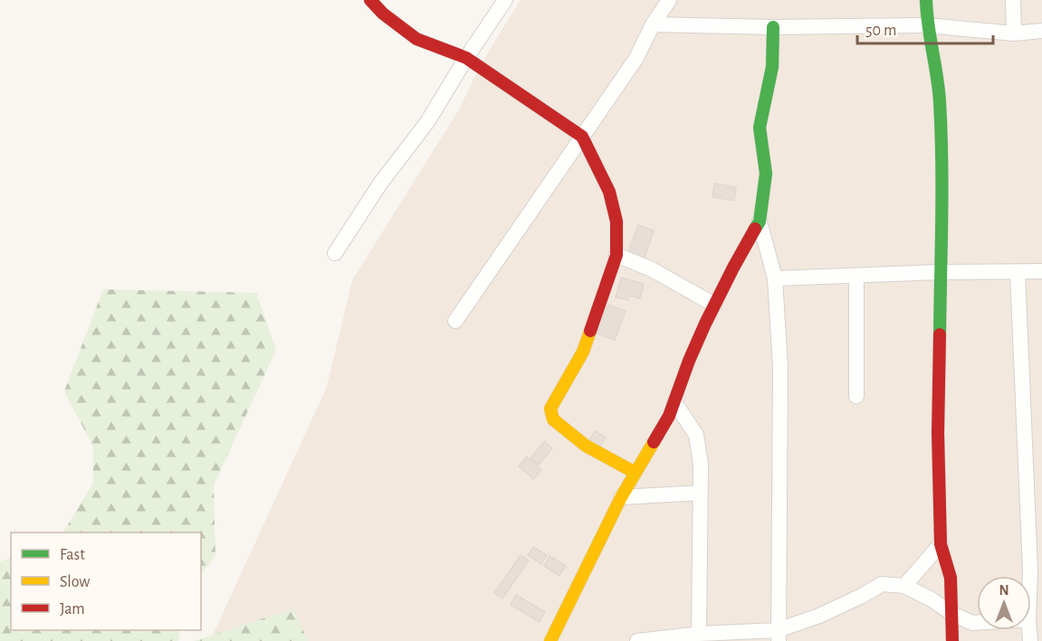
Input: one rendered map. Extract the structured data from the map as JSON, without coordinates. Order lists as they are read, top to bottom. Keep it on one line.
{"legend":["Fast","Slow","Jam"],"scale_bar":"50 m","north":"top"}
